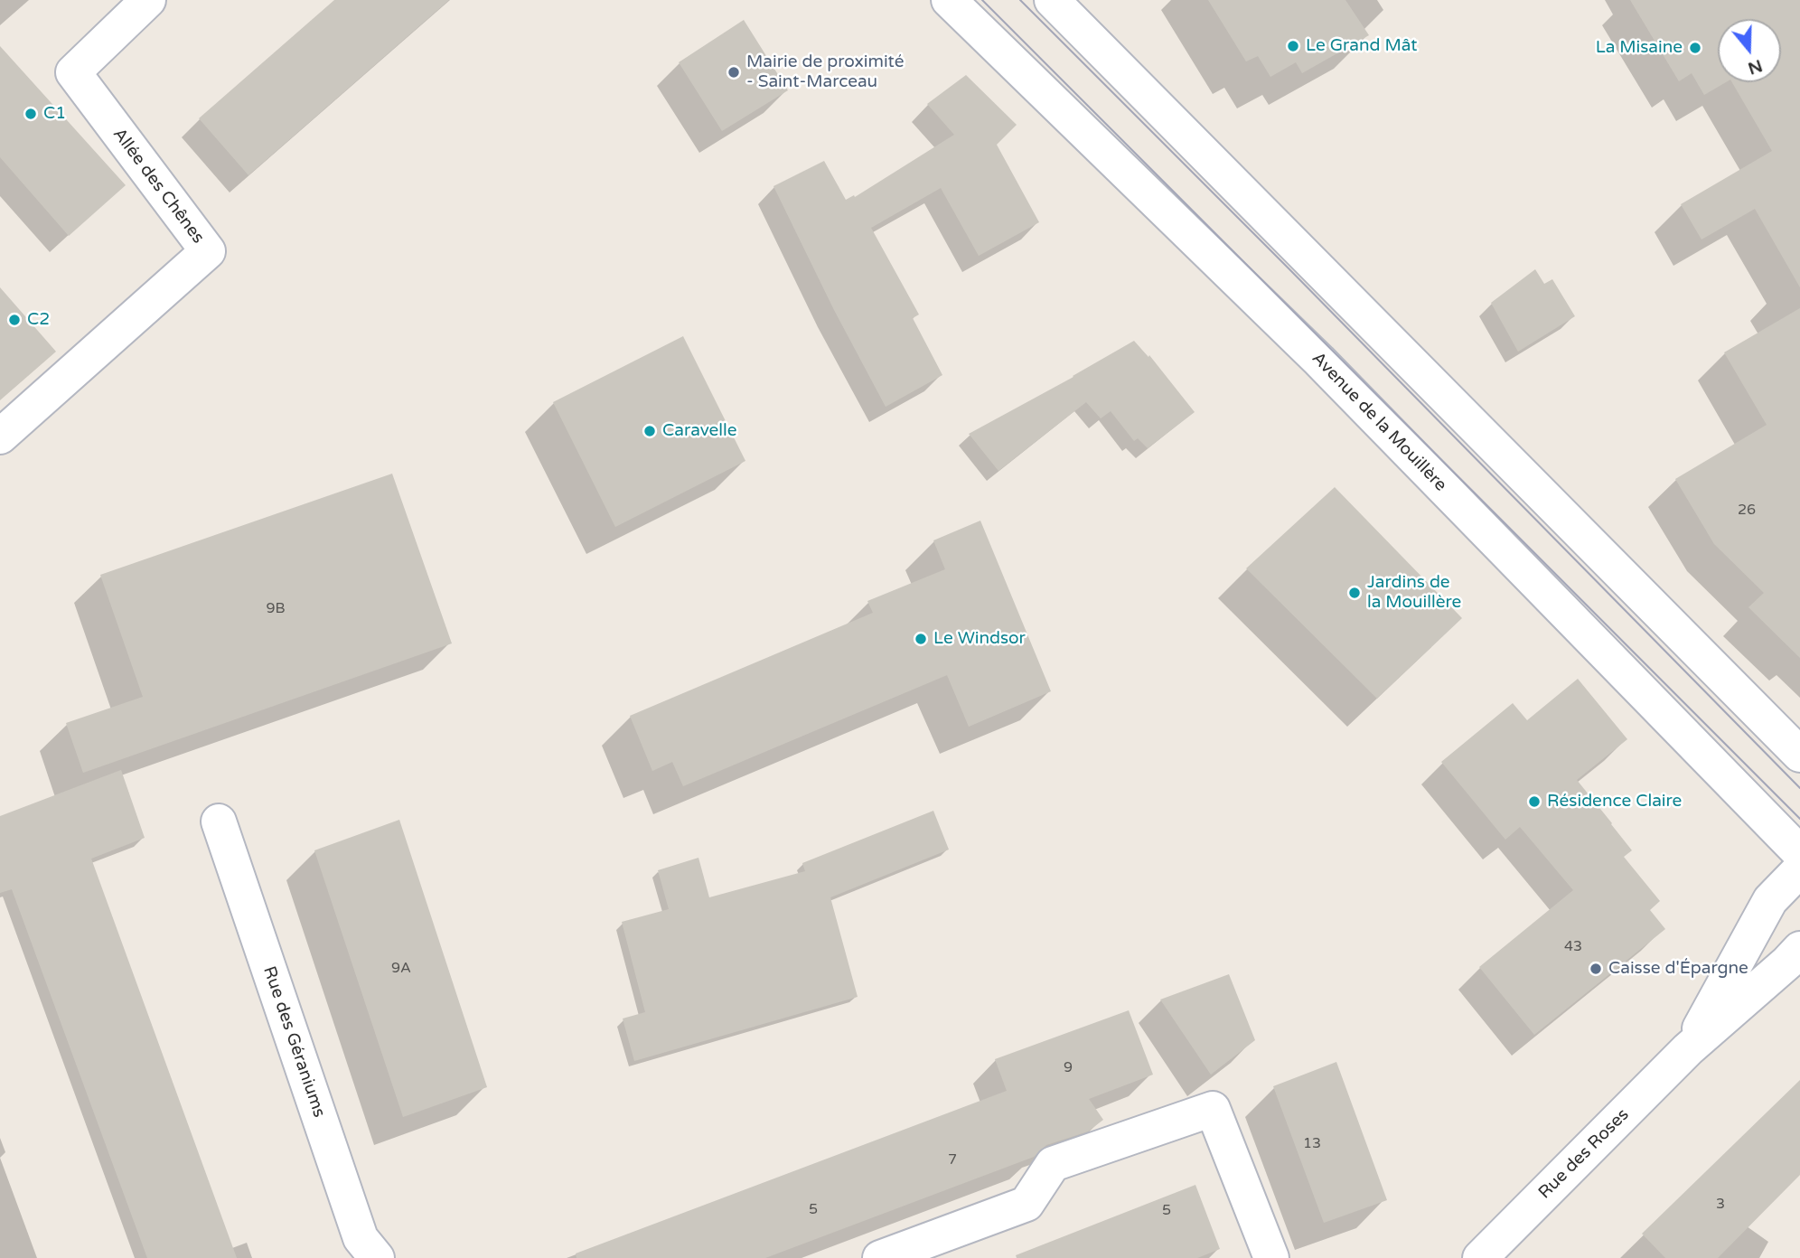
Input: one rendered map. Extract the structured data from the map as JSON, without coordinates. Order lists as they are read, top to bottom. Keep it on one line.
{"streets":{"street":["Allée des Chênes","Avenue de la Mouillère","Rue des Géraniums","Rue des Roses"]},"crossings":[["Avenue de la Mouillère","Rue des Roses"]],"places":["Le Grand Mât","La Misaine","Mairie de proximité - Saint-Marceau","C1","C2","Caravelle","Jardins de la Mouillère","Le Windsor","Résidence Claire","Caisse d'Épargne"],"house_numbers":["26","9B","43","9A","9","13","7","3","5","5"],"north":"bottom"}
